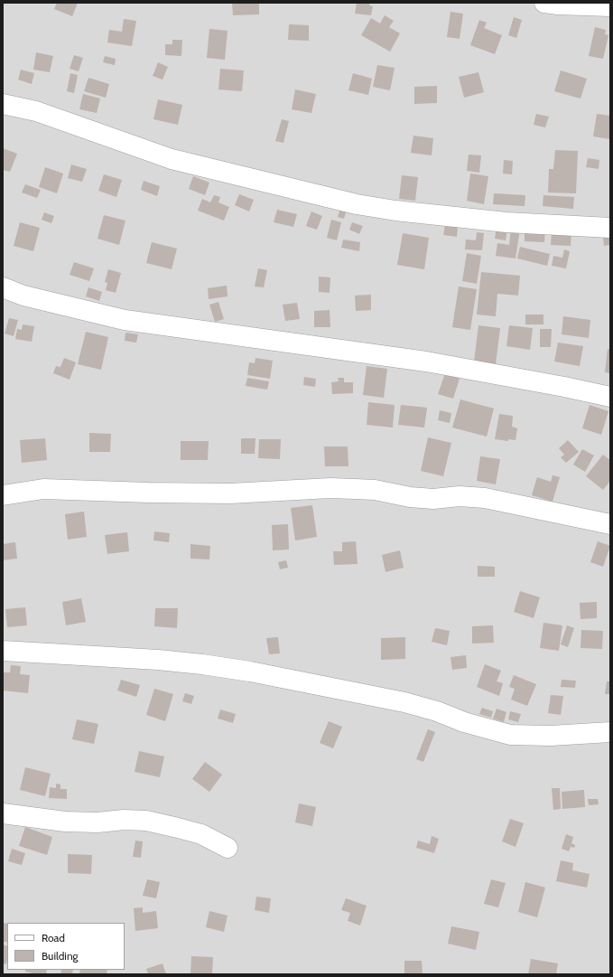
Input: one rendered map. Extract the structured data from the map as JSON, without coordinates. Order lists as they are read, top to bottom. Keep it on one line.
{"legend":["Road","Building"]}
